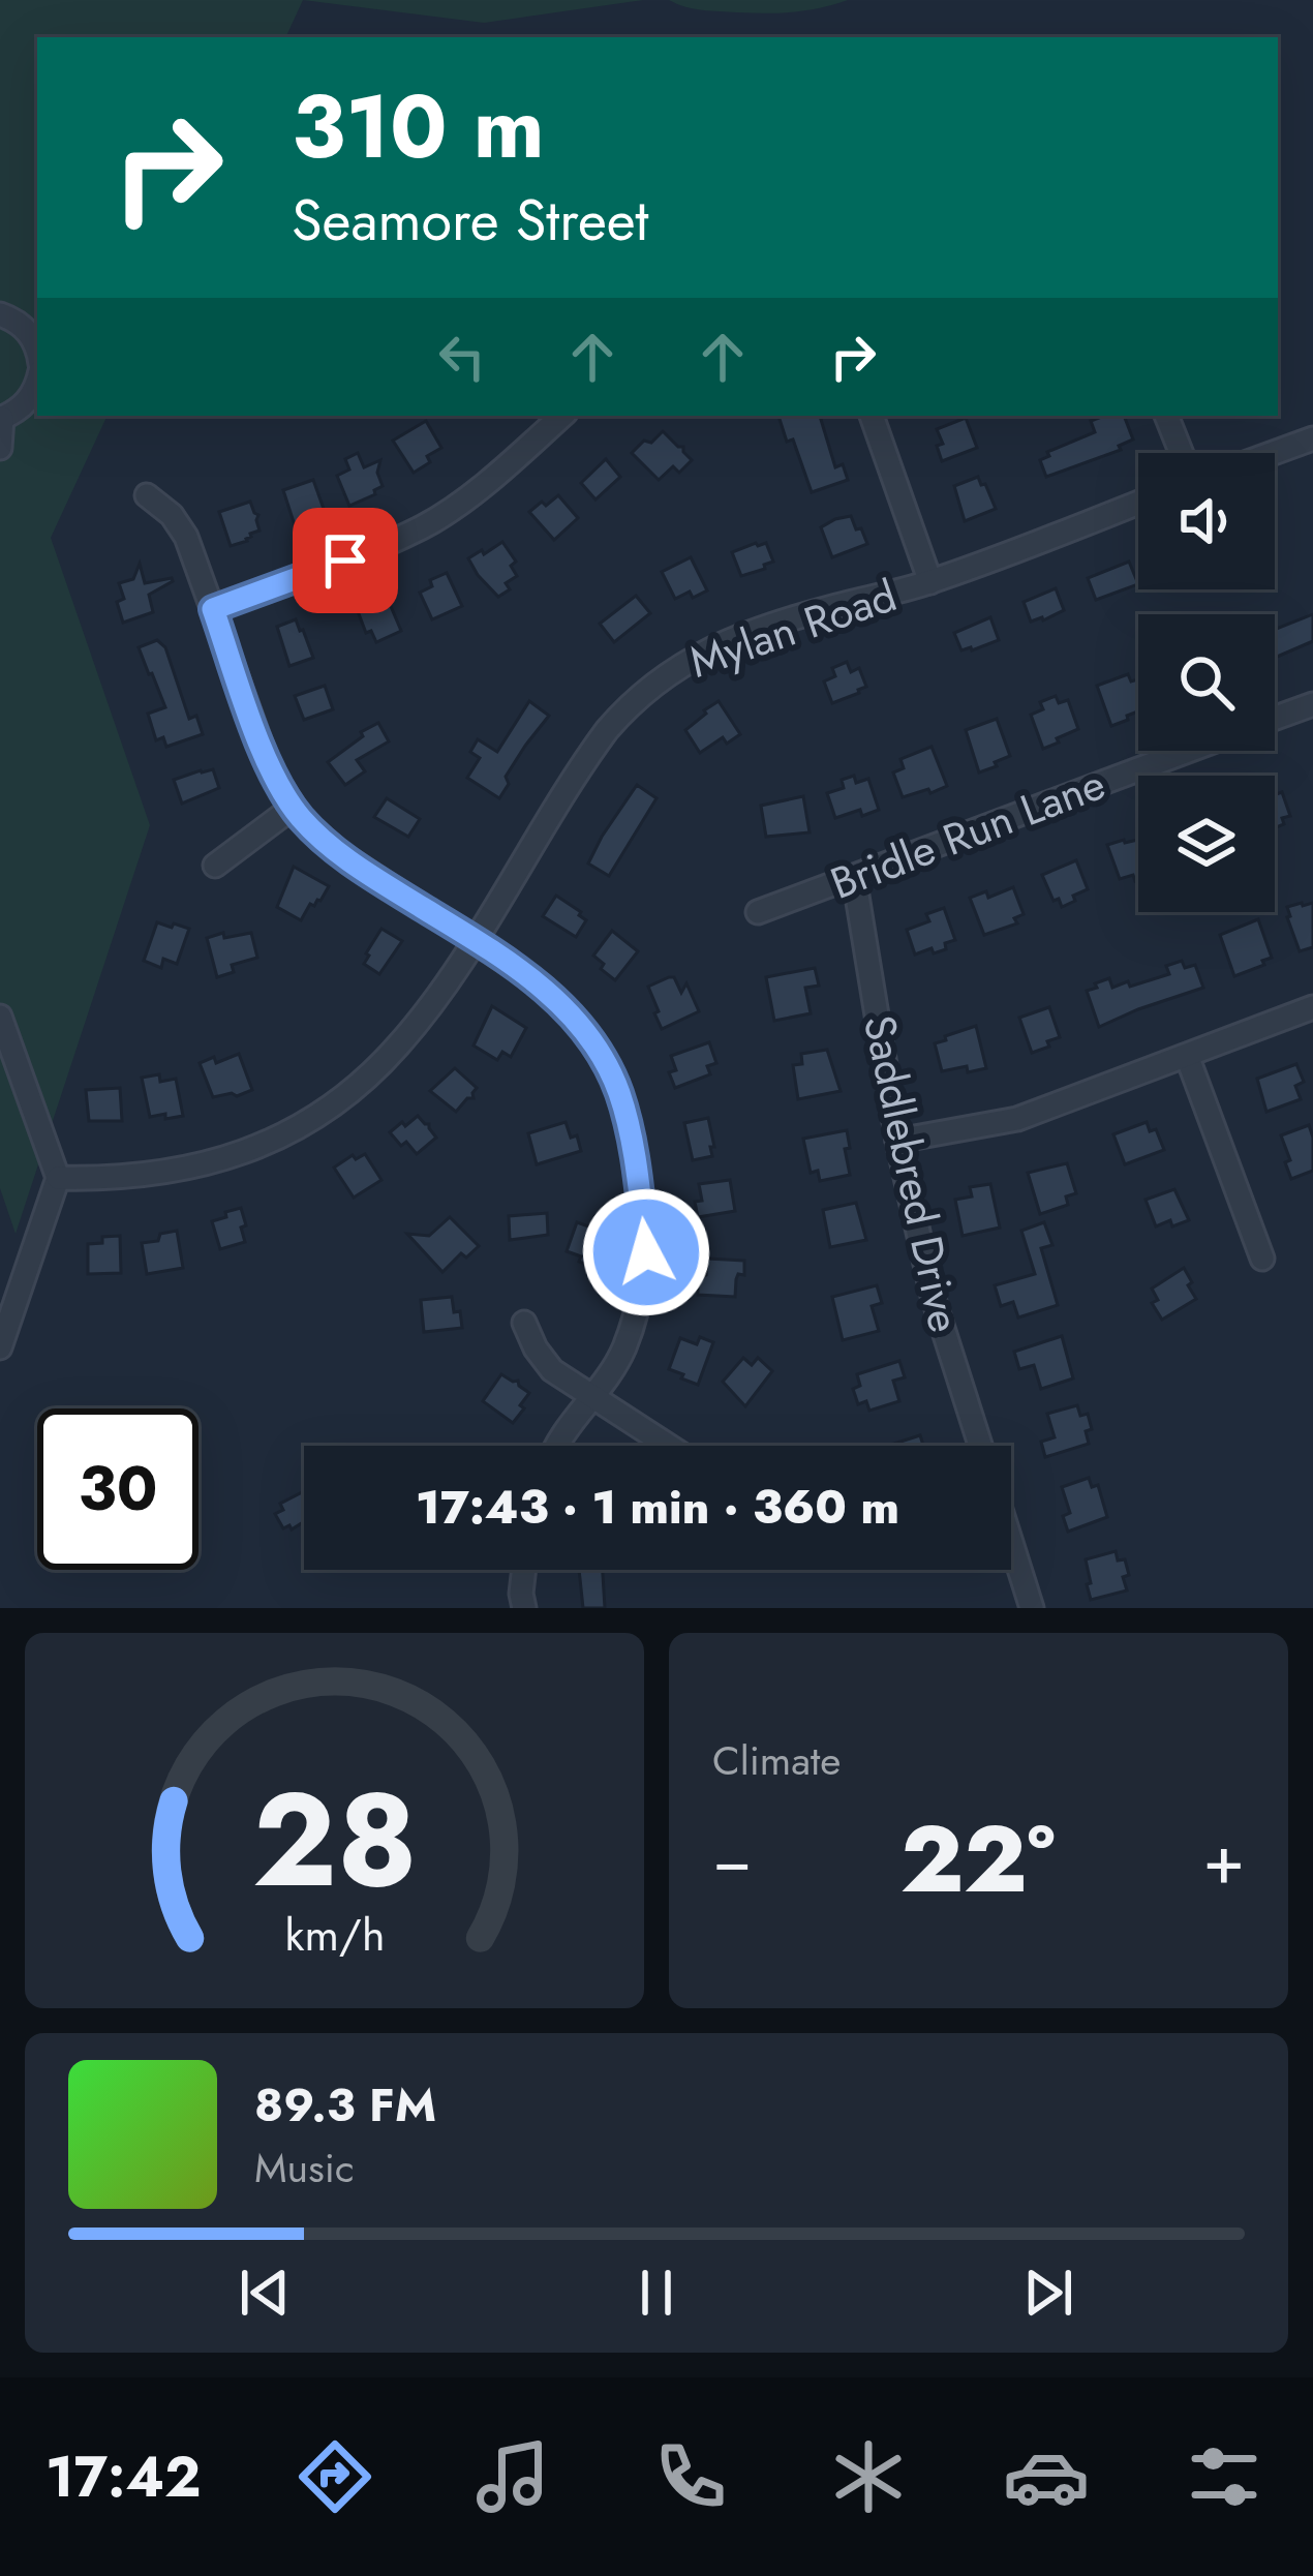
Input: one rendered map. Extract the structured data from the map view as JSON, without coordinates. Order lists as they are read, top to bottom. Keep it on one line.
{"streets":{"street":["Mylan Road","Bridle Run Lane","Saddlebred Drive"]},"crossings":[["Bridle Run Lane","Saddlebred Drive"]],"page":{"turn":["310 m","Seamore Street"],"limit":"30","trip":"17:43 · 1 min · 360 m","tile":"Climate","heat":["−","22°","+"],"song":["89.3 FM","Music"],"tabs":"17:42","gauge":["28","km/h"]}}
